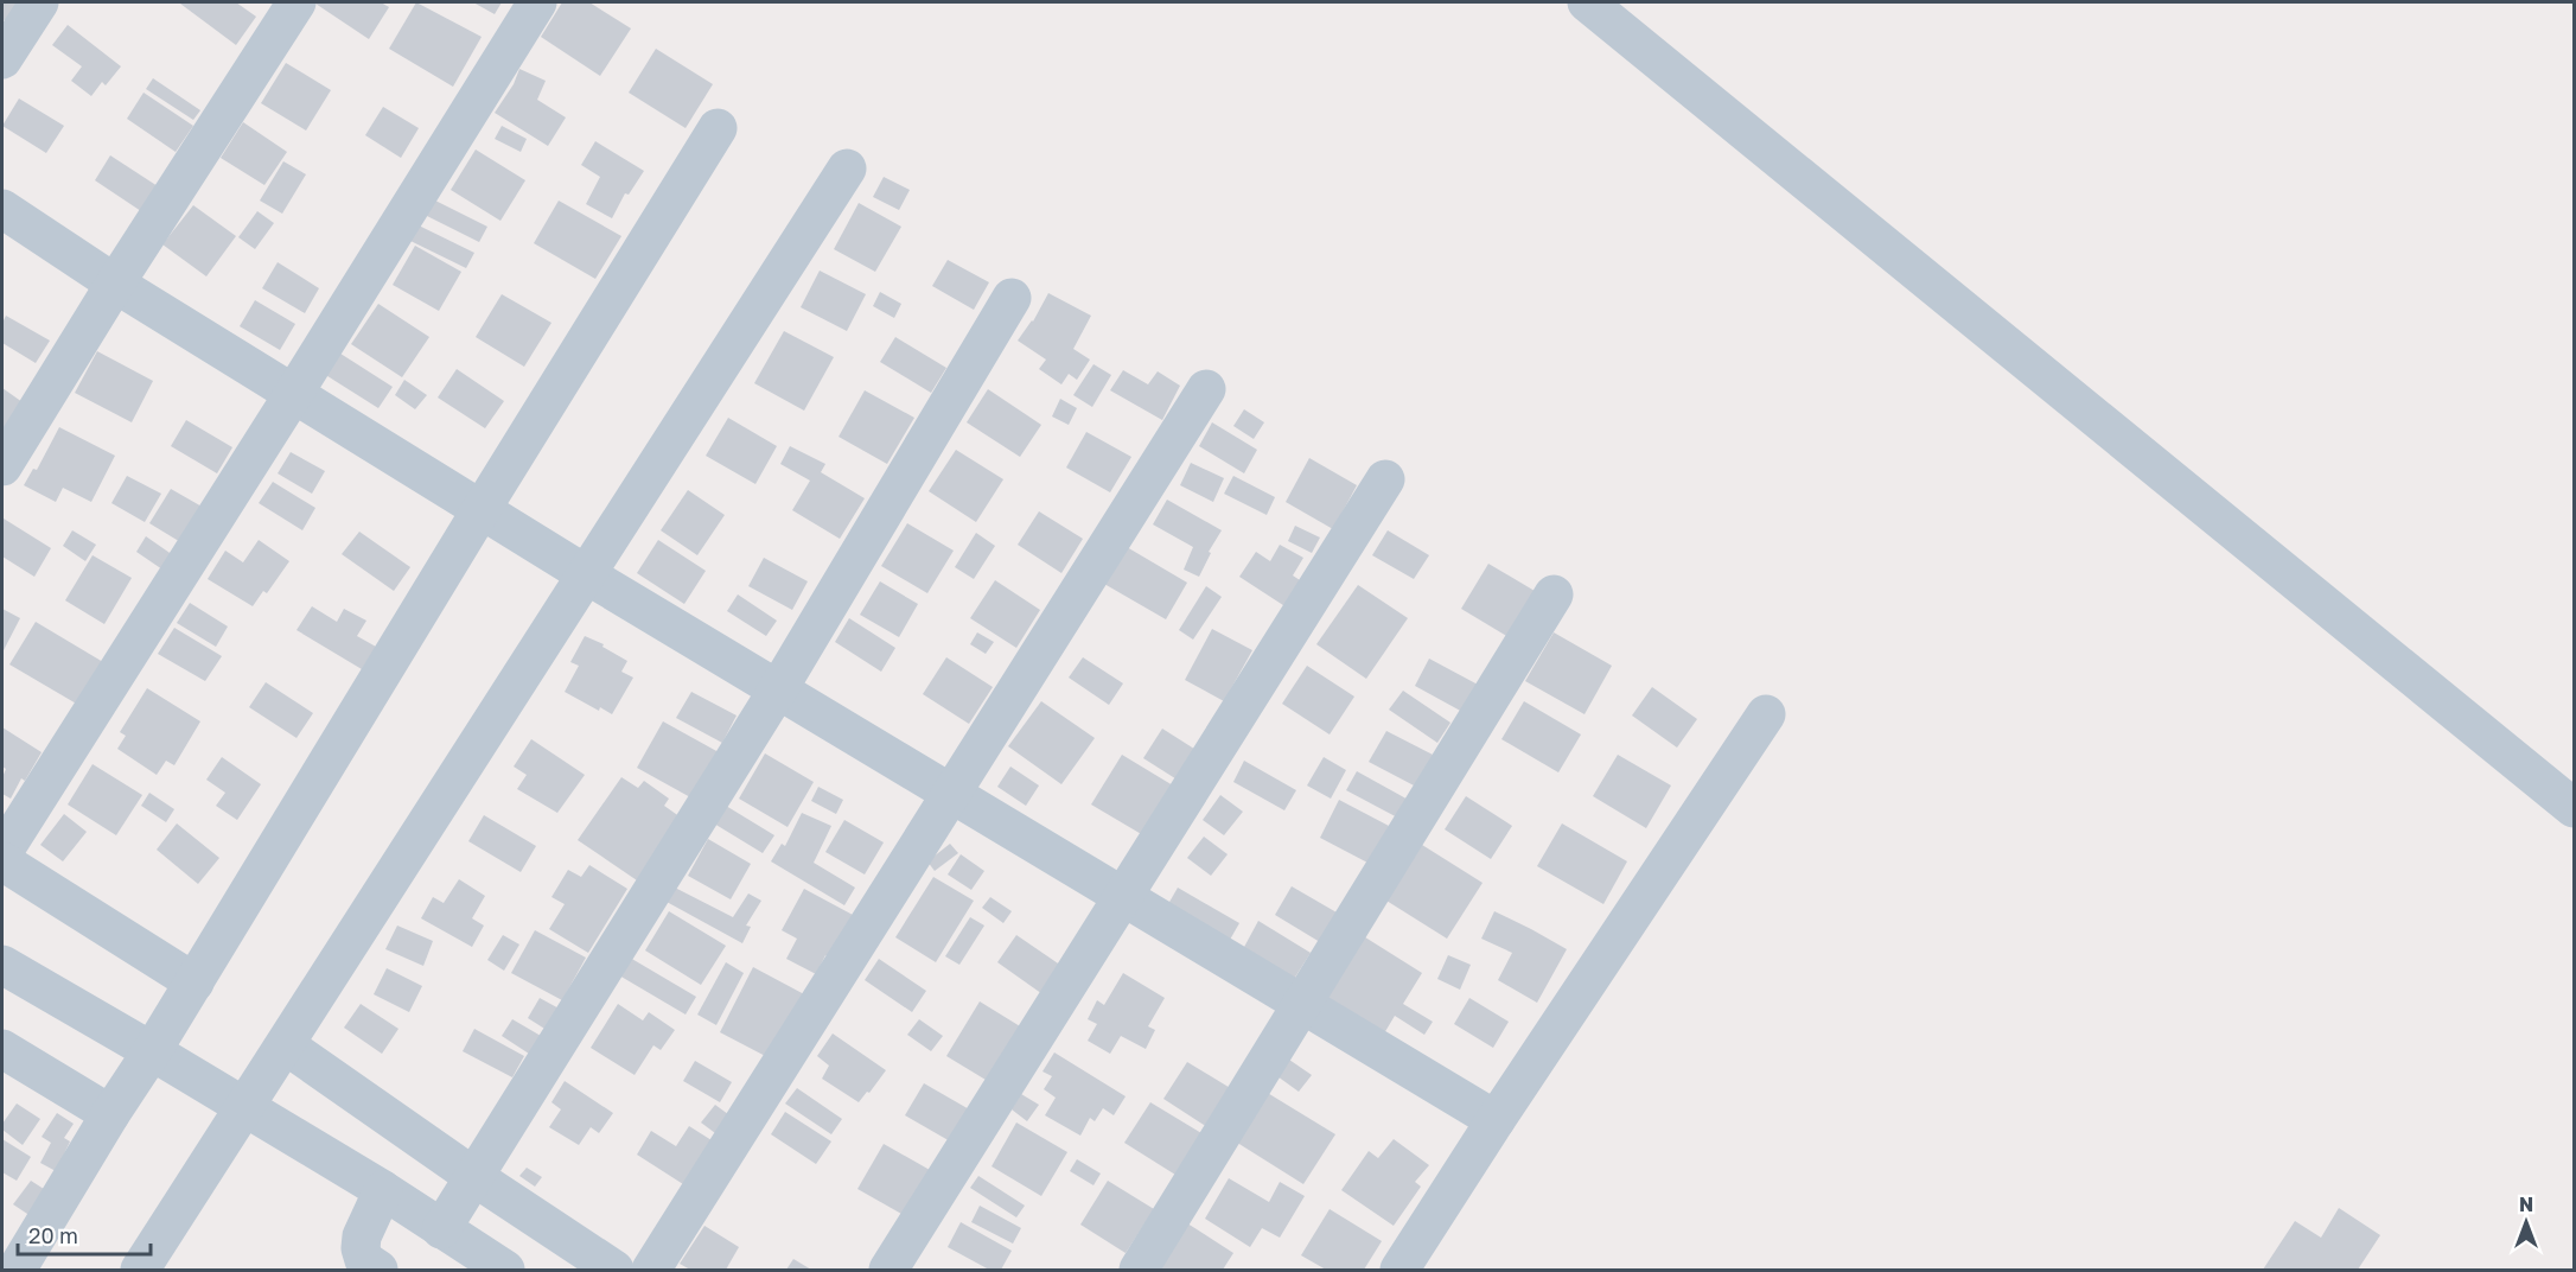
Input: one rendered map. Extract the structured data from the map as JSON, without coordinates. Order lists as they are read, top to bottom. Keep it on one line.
{"scale_bar":"20 m","north":"top"}
